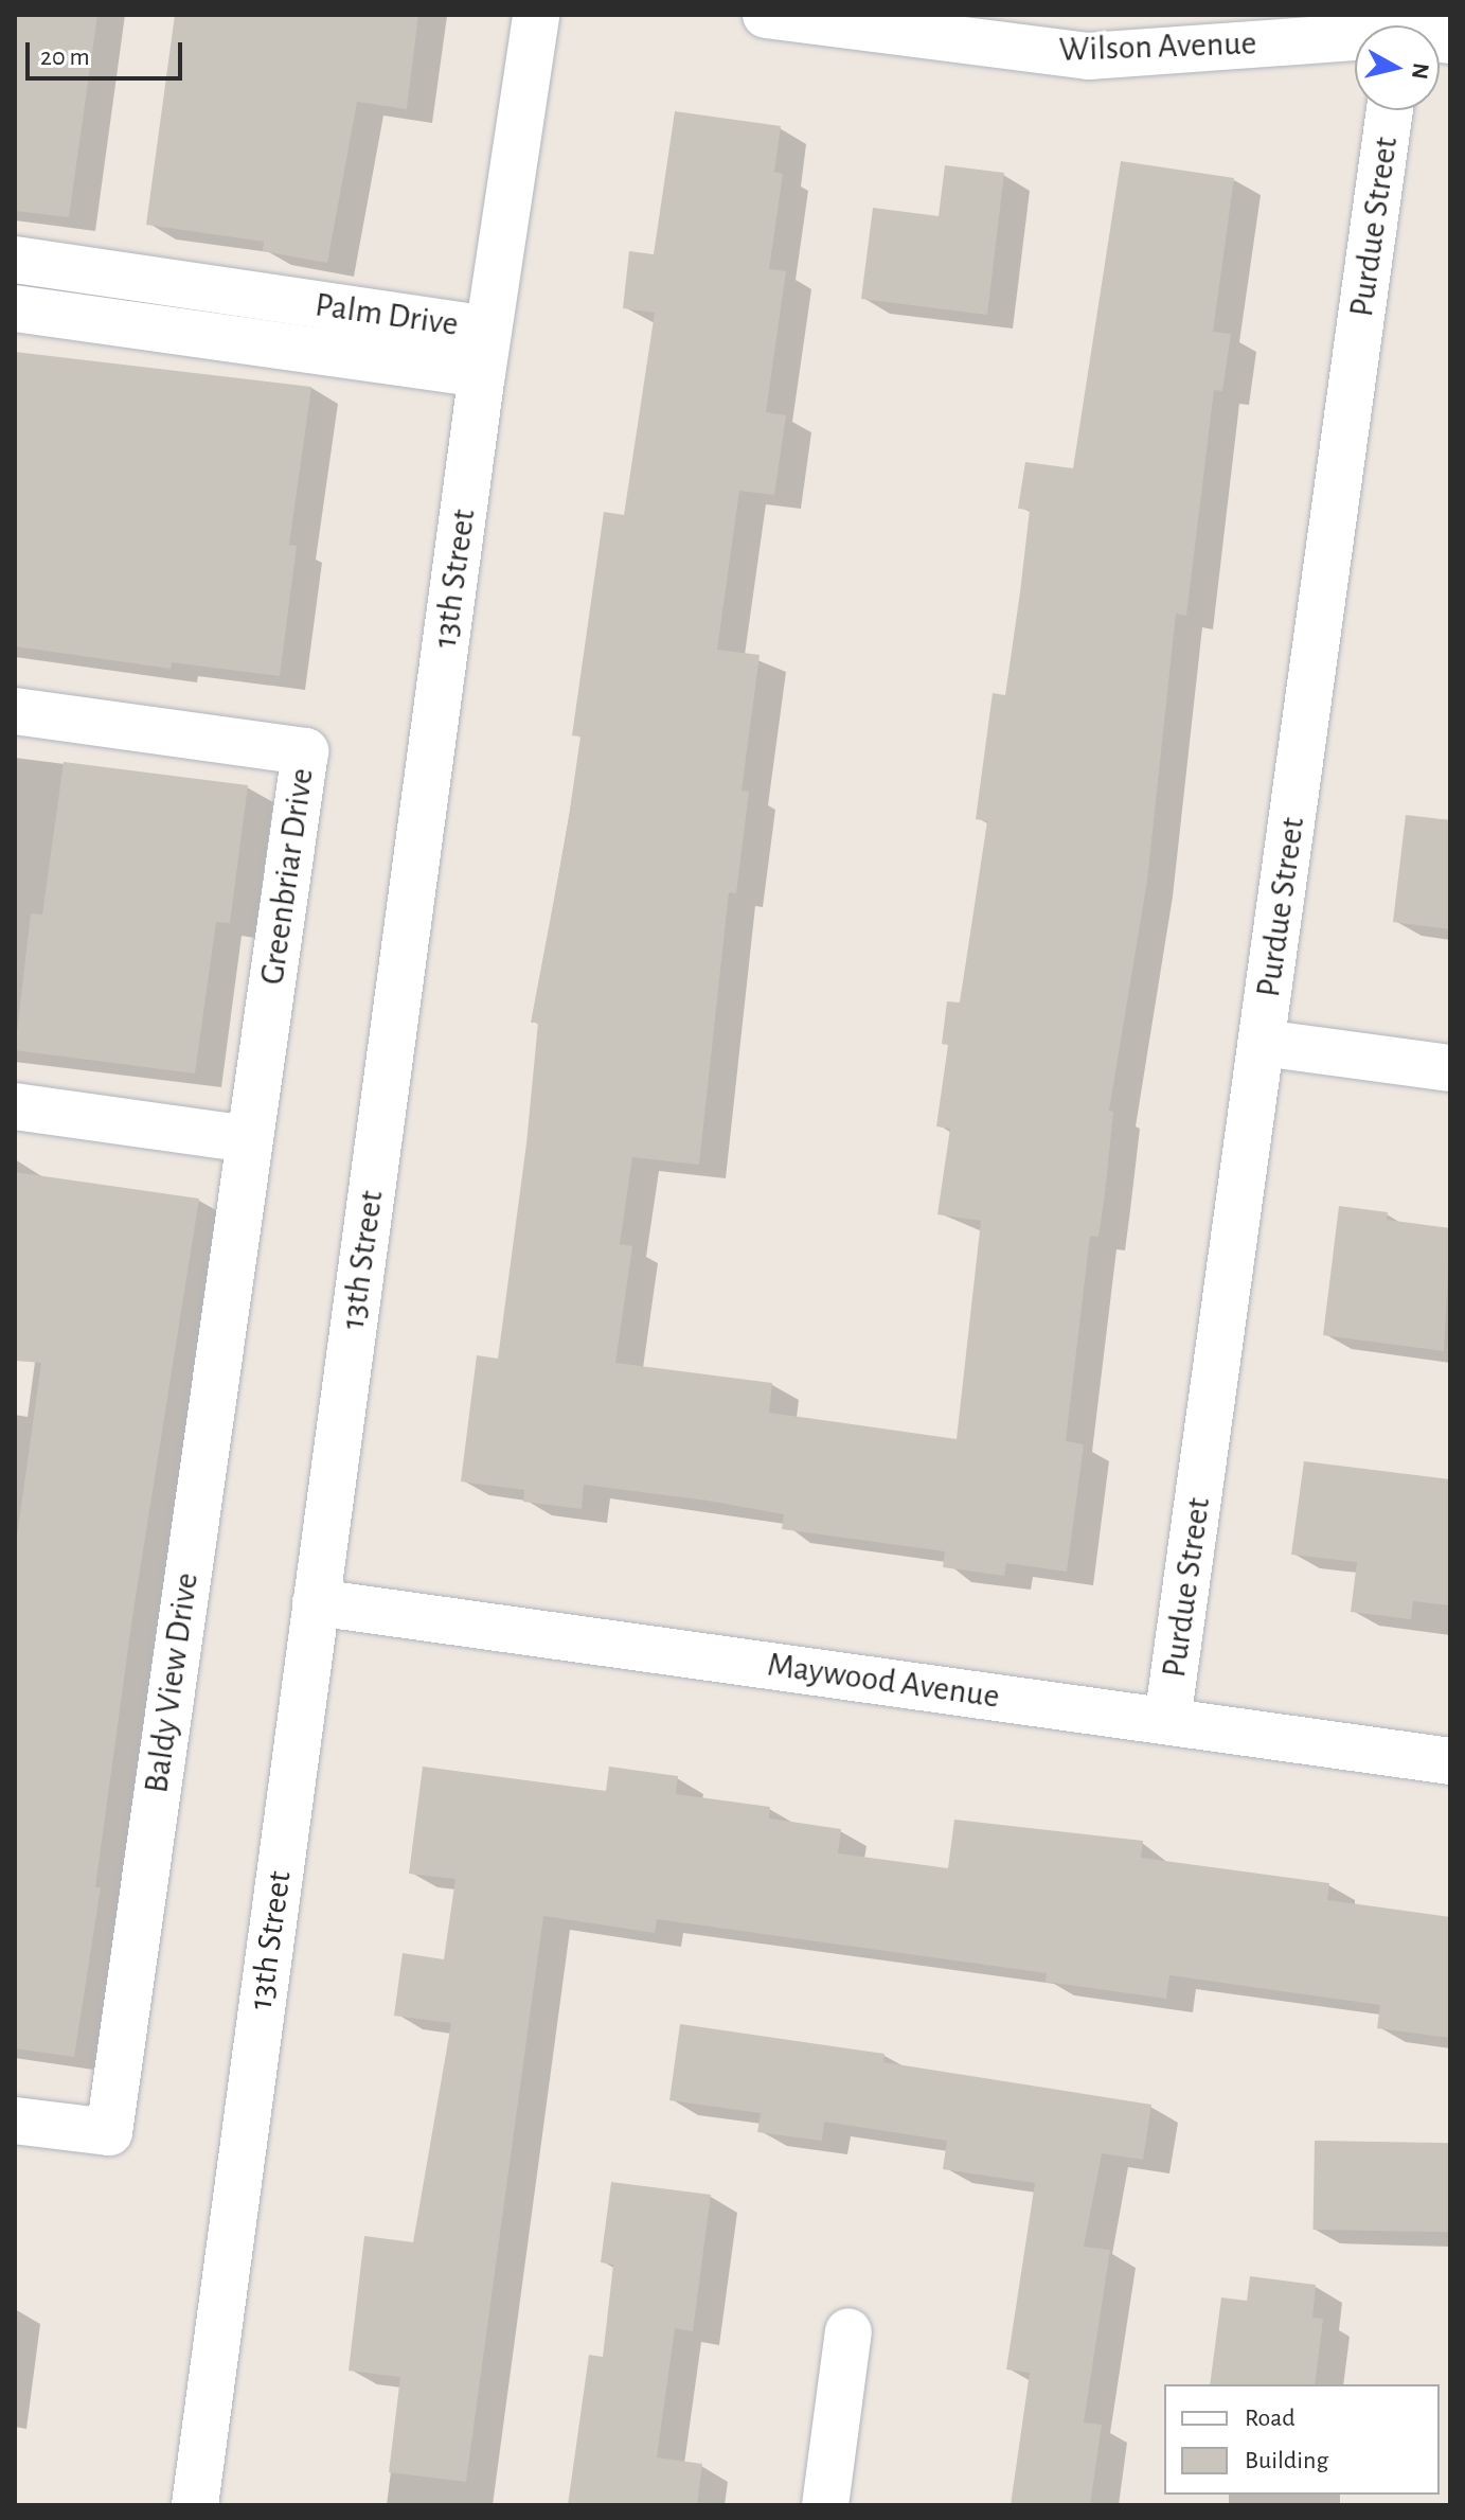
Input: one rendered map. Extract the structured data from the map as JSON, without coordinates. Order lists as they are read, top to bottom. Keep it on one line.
{"streets":{"street":["Wilson Avenue","Purdue Street","Palm Drive","13th Street","Greenbriar Drive","Maywood Avenue","Baldy View Drive"]},"crossings":[["Purdue Street","Maywood Avenue"],["Palm Drive","13th Street"],["13th Street","Maywood Avenue"],["Greenbriar Drive","Baldy View Drive"]],"legend":["Road","Building"],"scale_bar":"20 m","north":"right"}
